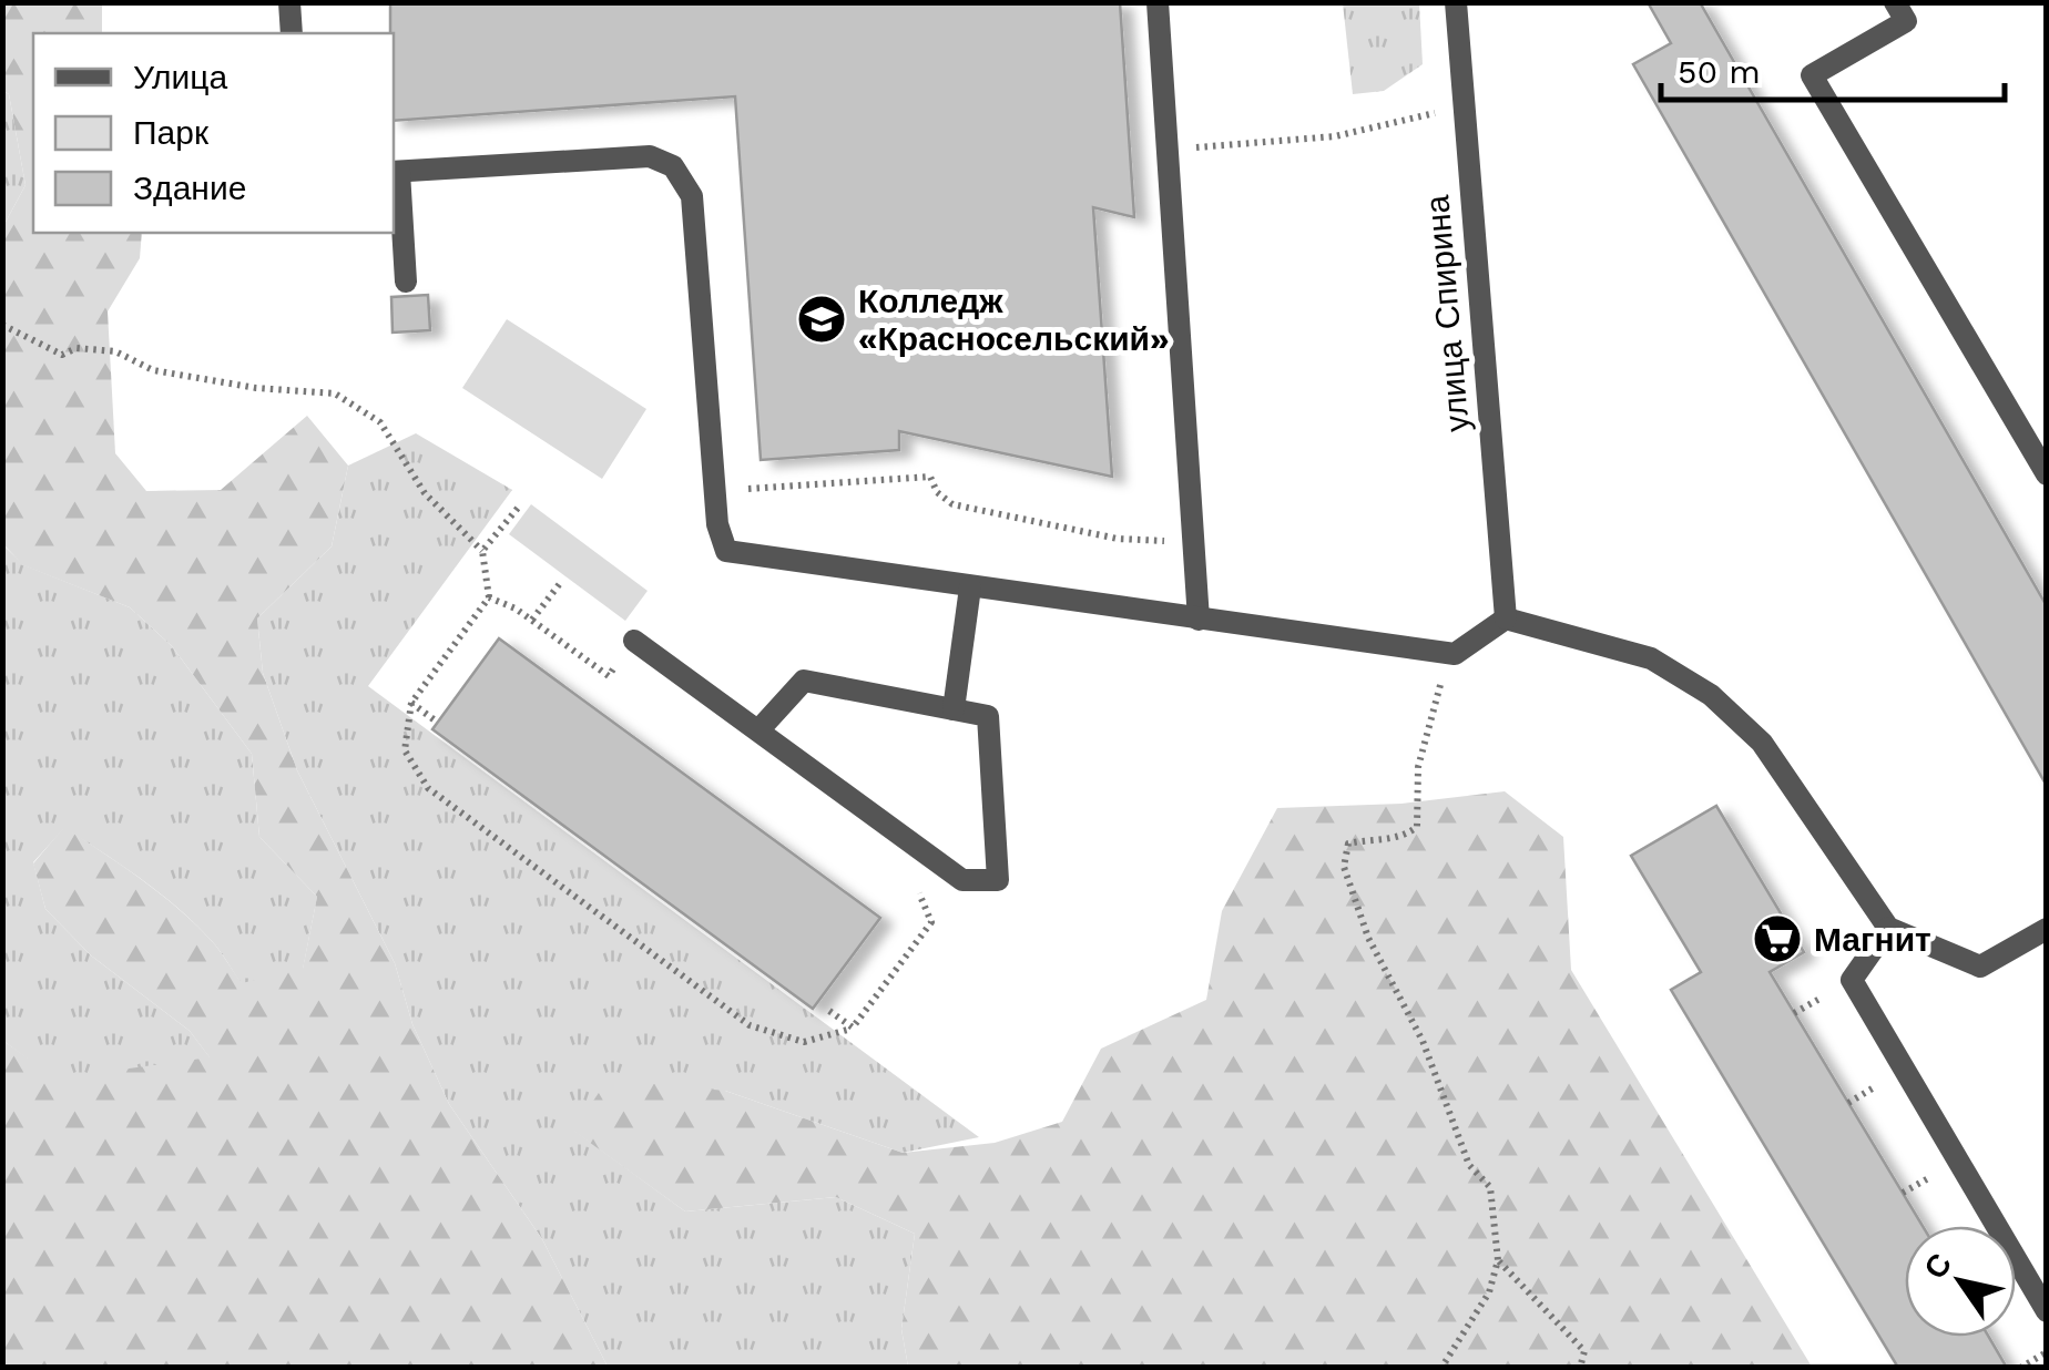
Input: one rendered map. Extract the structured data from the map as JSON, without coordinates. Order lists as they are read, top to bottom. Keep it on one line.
{"streets":{"street":["улица Спирина"]},"places":{"school or university":["Колледж «Красносельский»"],"supermarket":["Магнит"]},"legend":["Улица","Парк","Здание"],"scale_bar":"50 m","north":"top left"}
